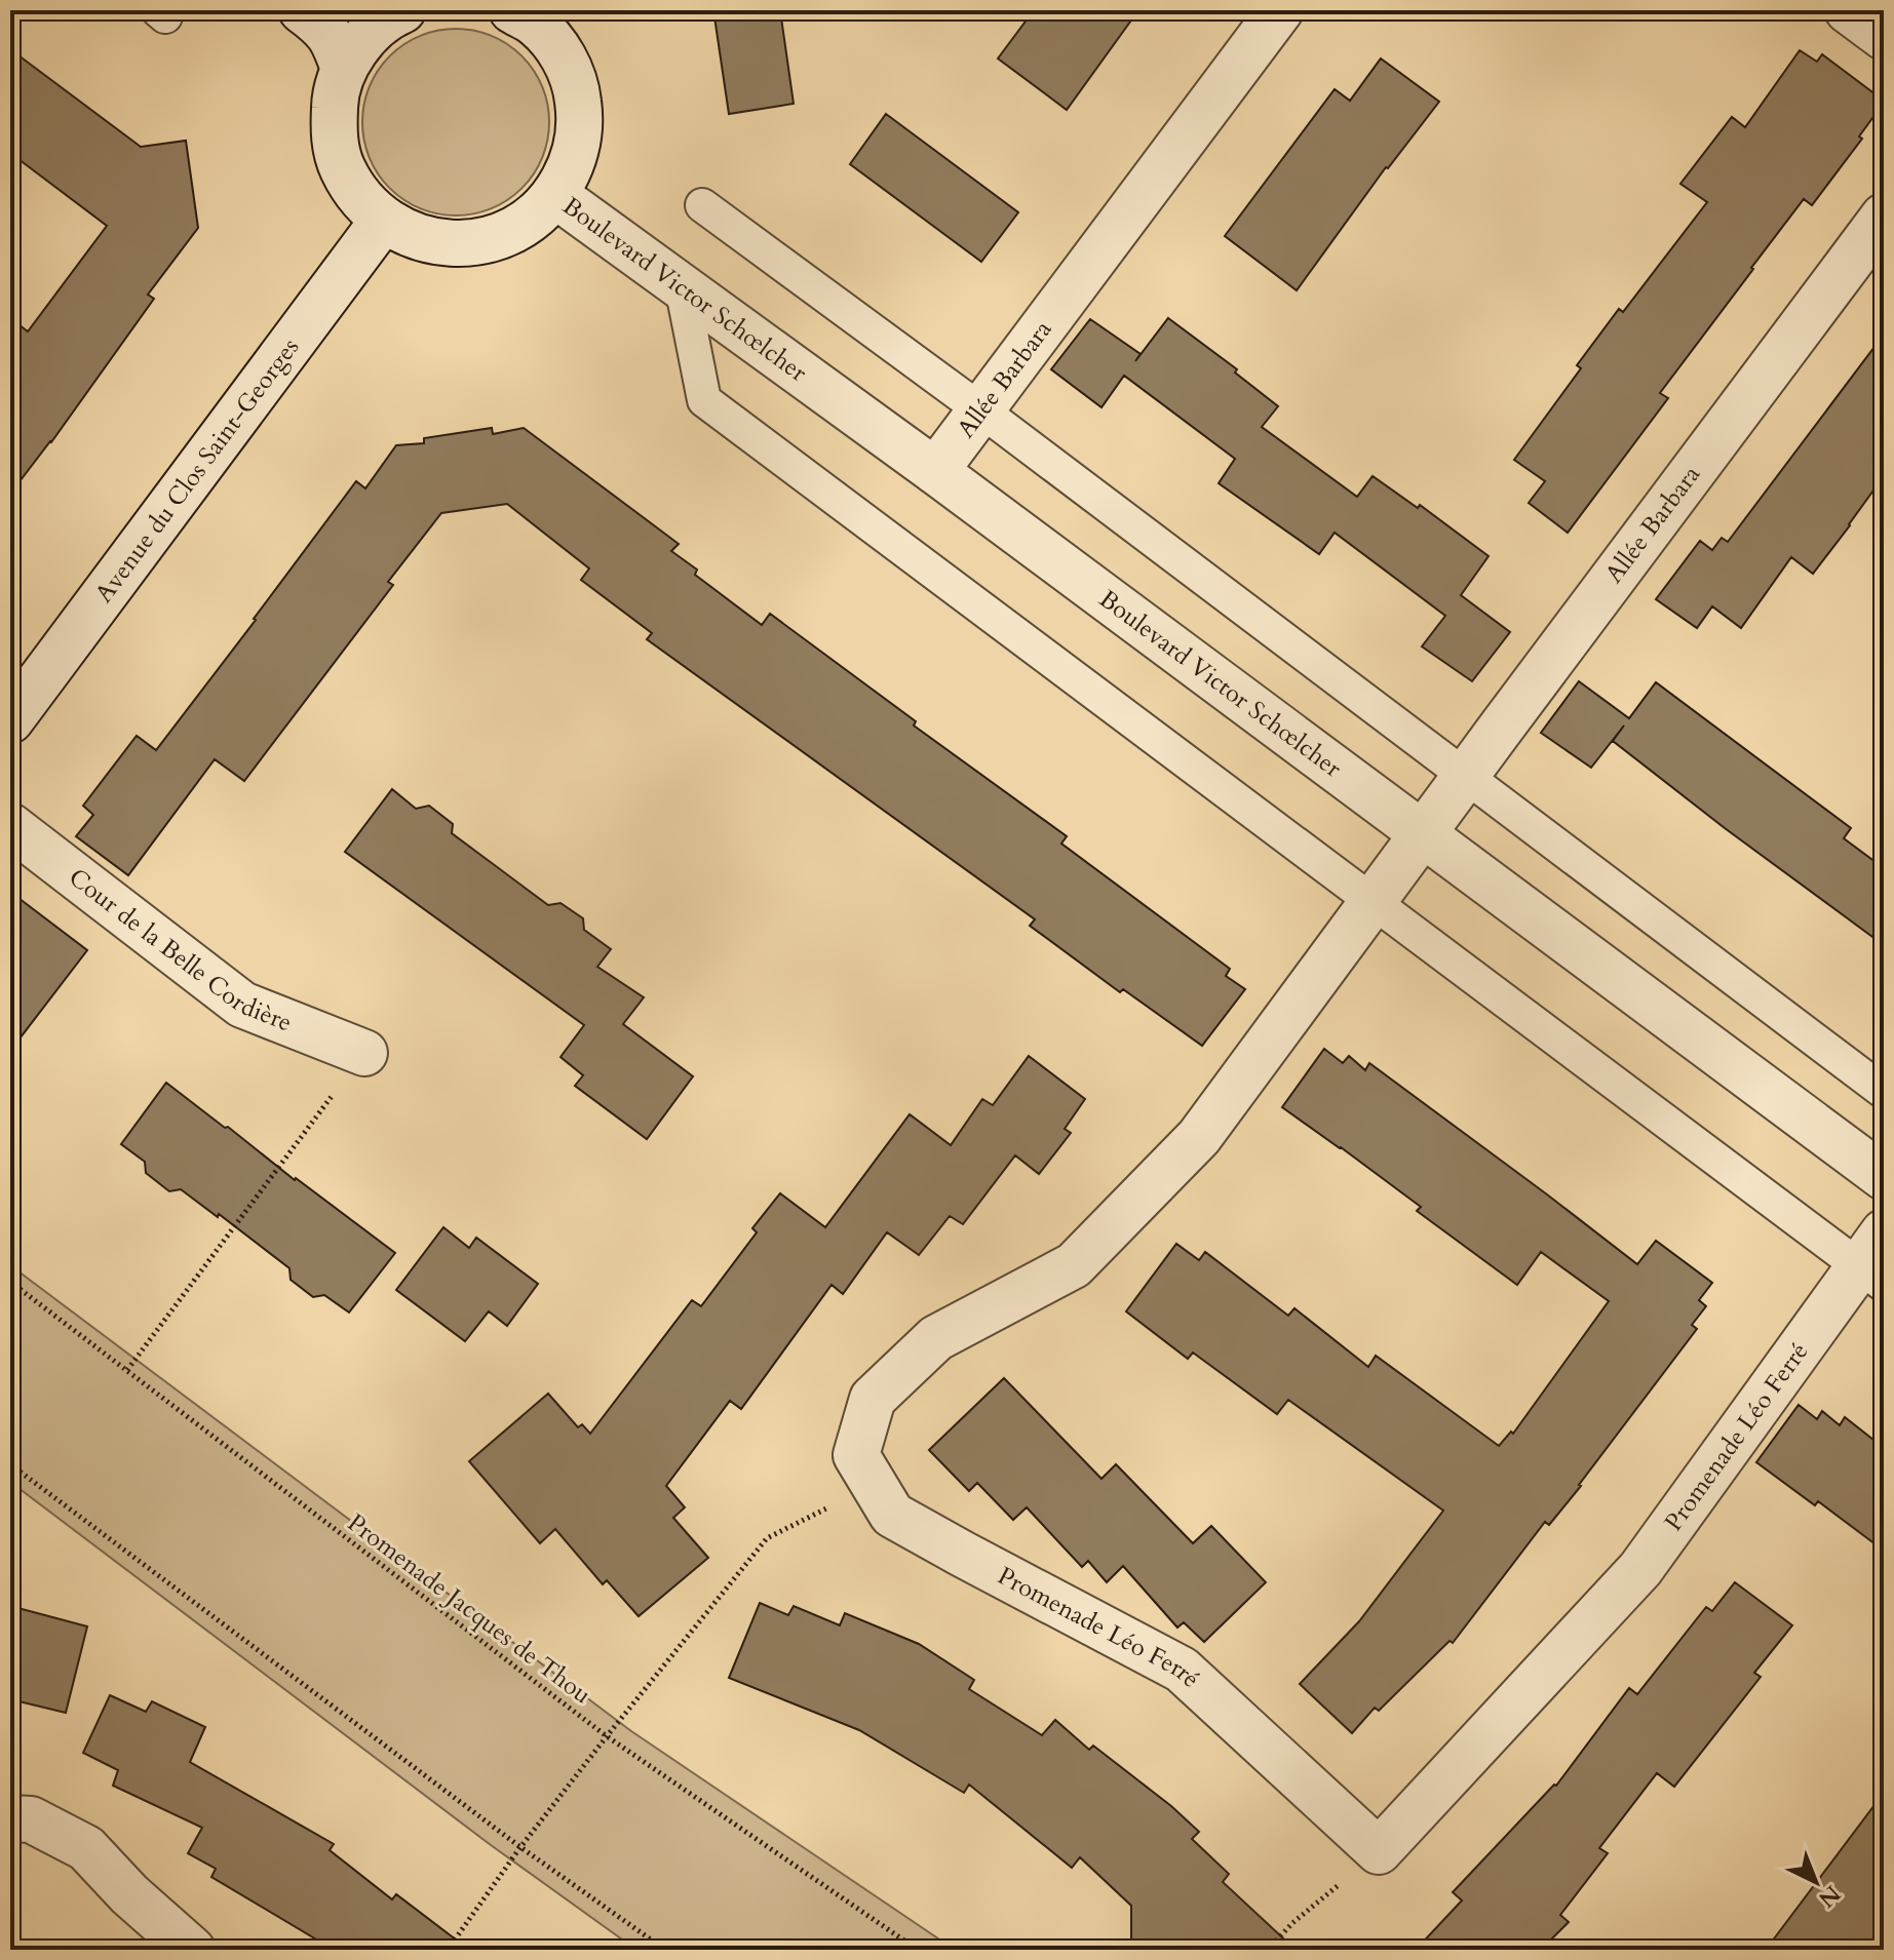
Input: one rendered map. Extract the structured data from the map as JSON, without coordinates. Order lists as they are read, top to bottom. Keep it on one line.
{"streets":{"street":["Boulevard Victor Schœlcher","Allée Barbara","Avenue du Clos Saint-Georges","Cour de la Belle Cordière","Promenade Léo Ferré"],"path":["Promenade Jacques de Thou"]},"crossings":[["Boulevard Victor Schœlcher","Allée Barbara"],["Boulevard Victor Schœlcher","Promenade Léo Ferré"],["Allée Barbara","Promenade Léo Ferré"]],"north":"bottom right"}
